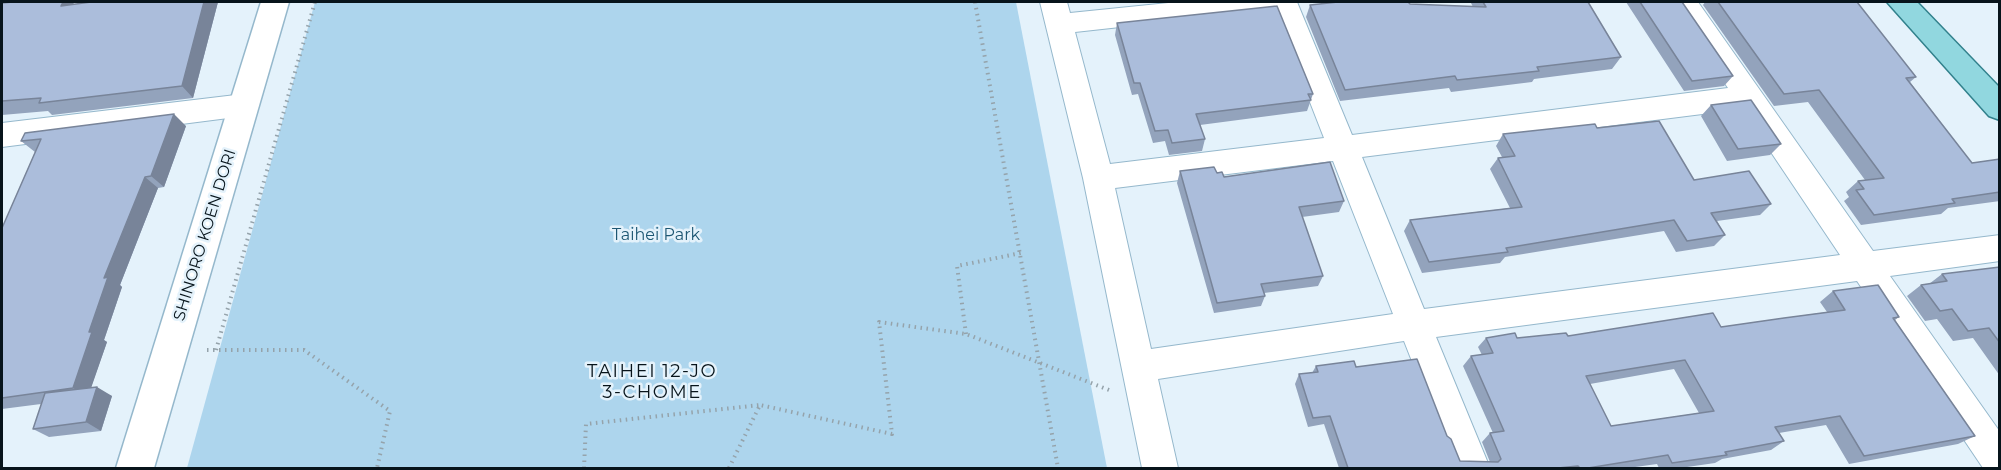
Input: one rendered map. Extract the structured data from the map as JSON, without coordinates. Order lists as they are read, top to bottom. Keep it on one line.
{"streets":{"street":["SHINORO KOEN DORI"]},"districts":["TAIHEI 12-JO 3-CHOME"],"parks":["Taihei Park"]}
